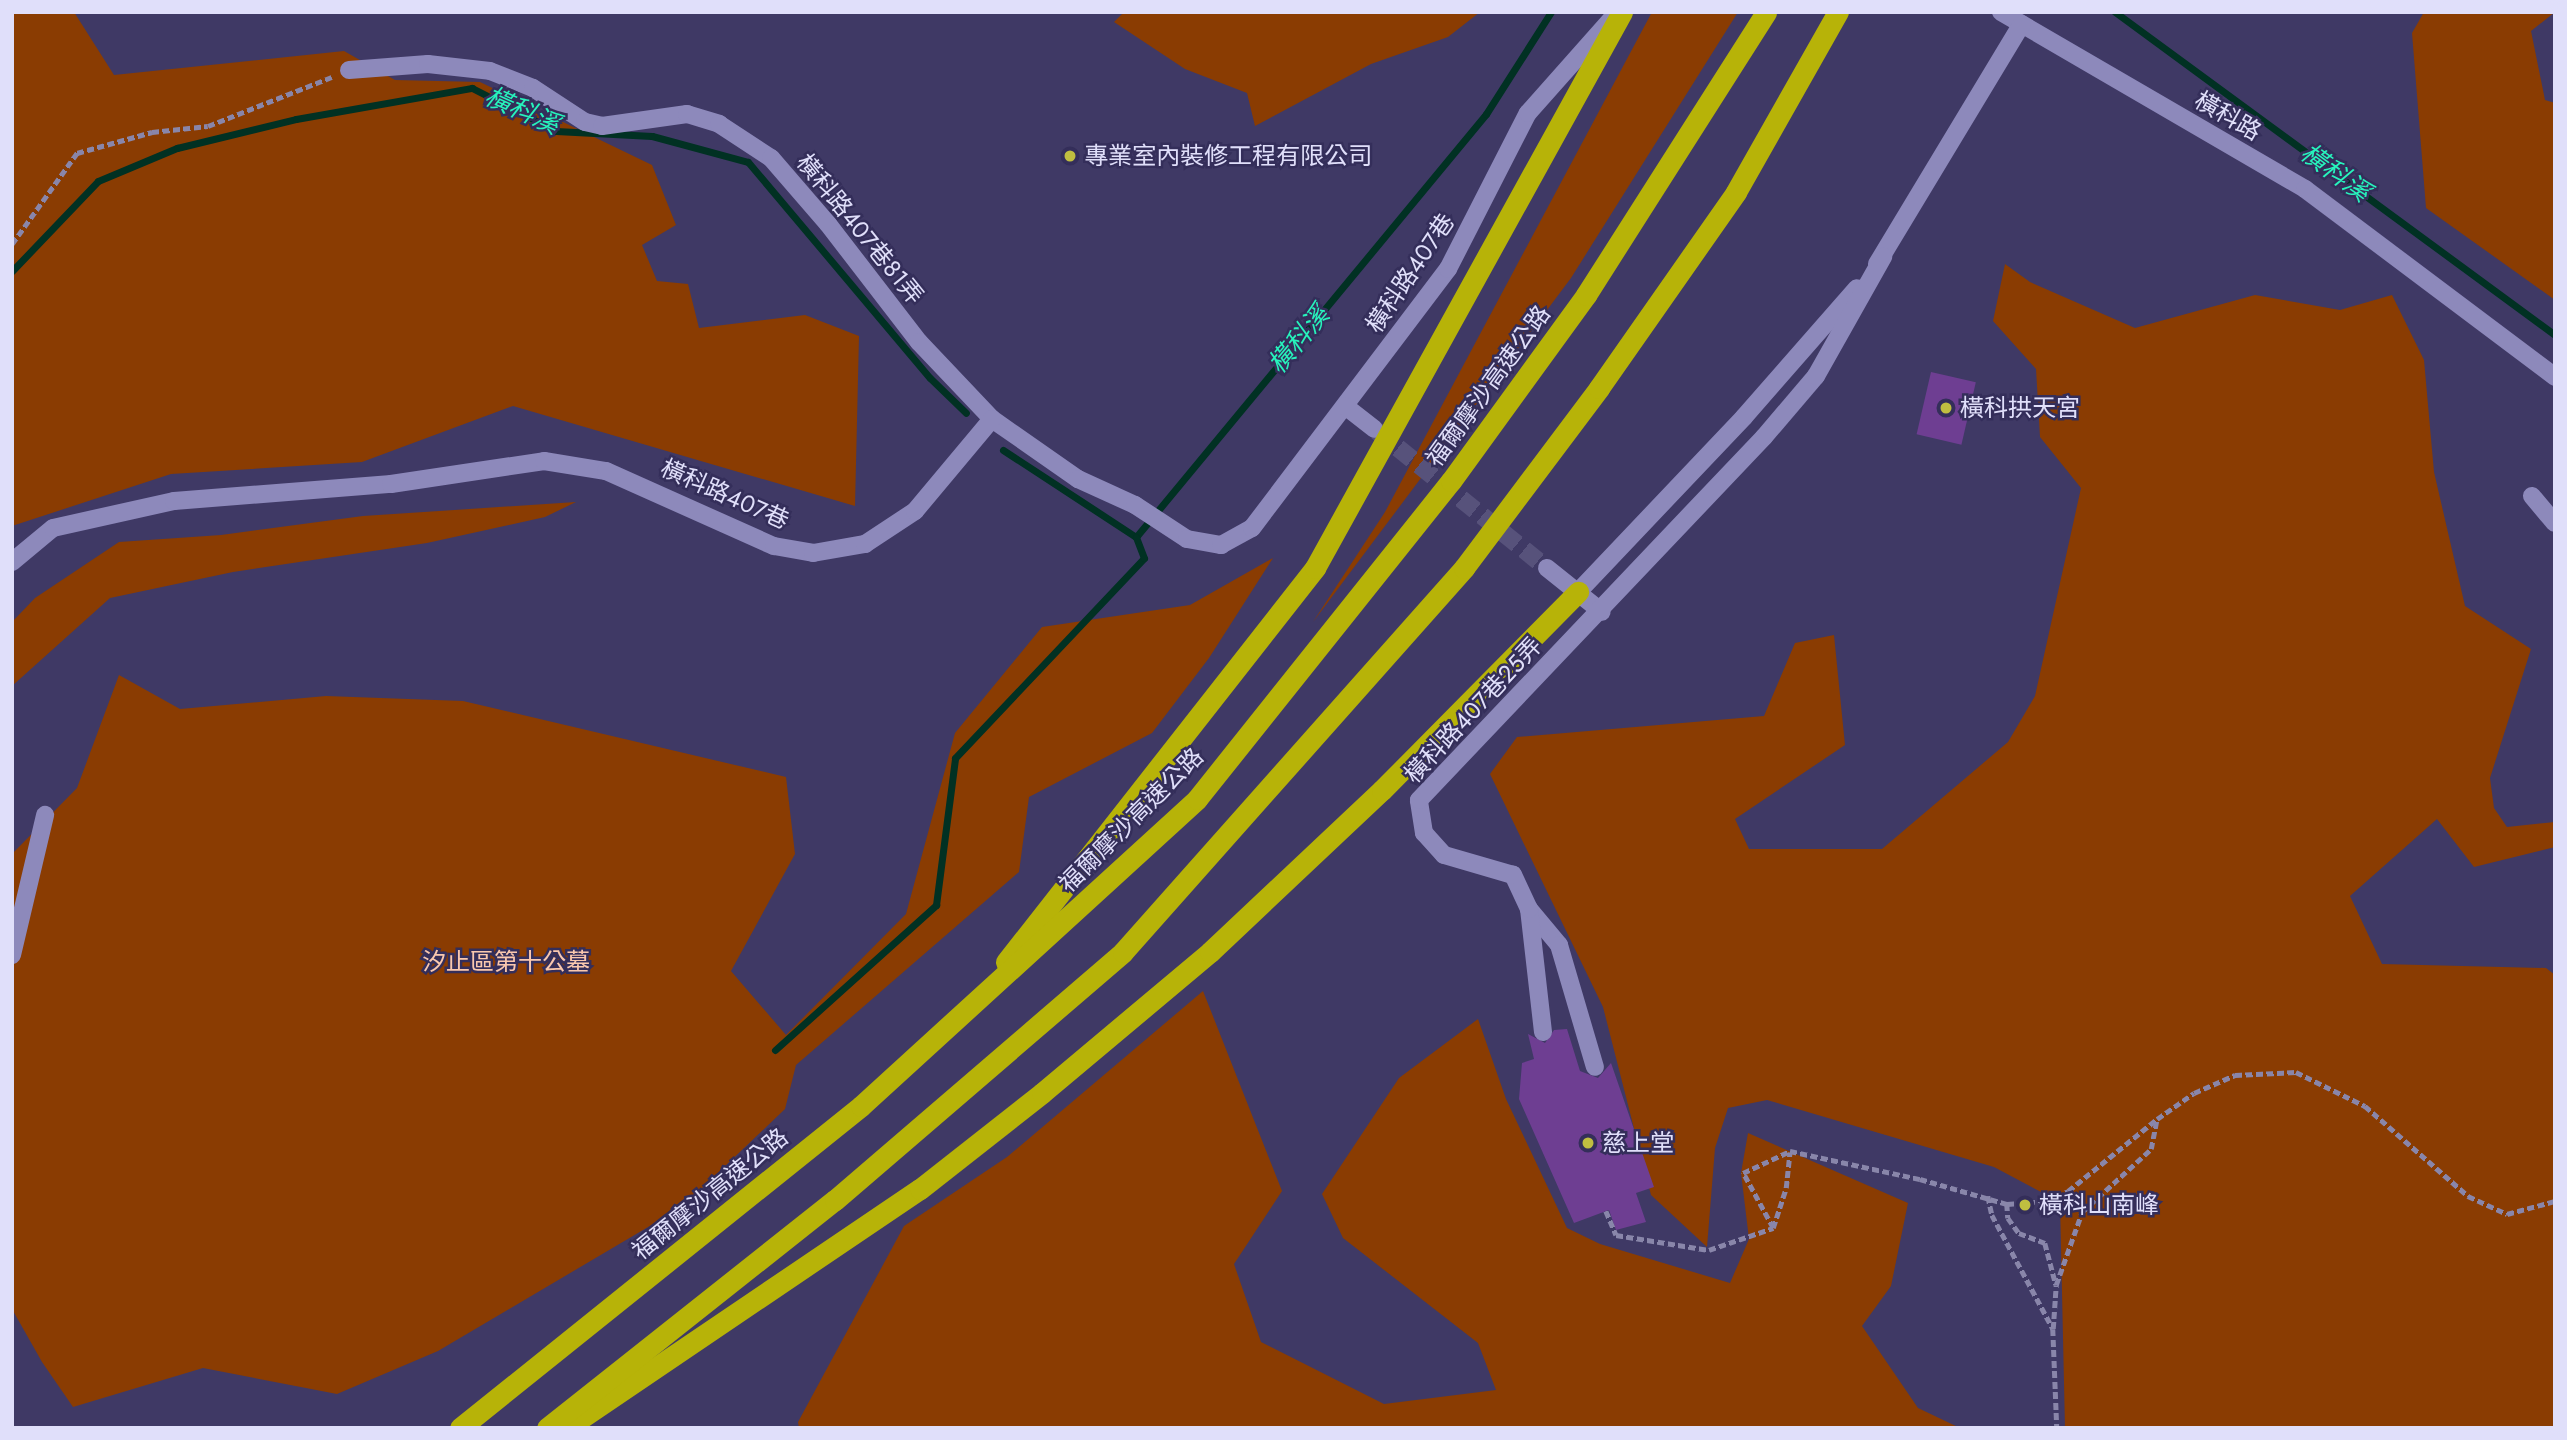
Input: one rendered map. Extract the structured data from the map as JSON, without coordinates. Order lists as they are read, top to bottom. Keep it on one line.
{"streets":{"highway":["福爾摩沙高速公路"],"street":["橫科路","橫科路407巷81弄","橫科路407巷","橫科路407巷25弄"]},"crossings":[["橫科路407巷81弄","橫科路407巷"]],"water":["橫科溪"],"parks":["汐止區第十公墓"],"places":["專業室內裝修工程有限公司","橫科拱天宮","慈上堂","橫科山南峰"]}
